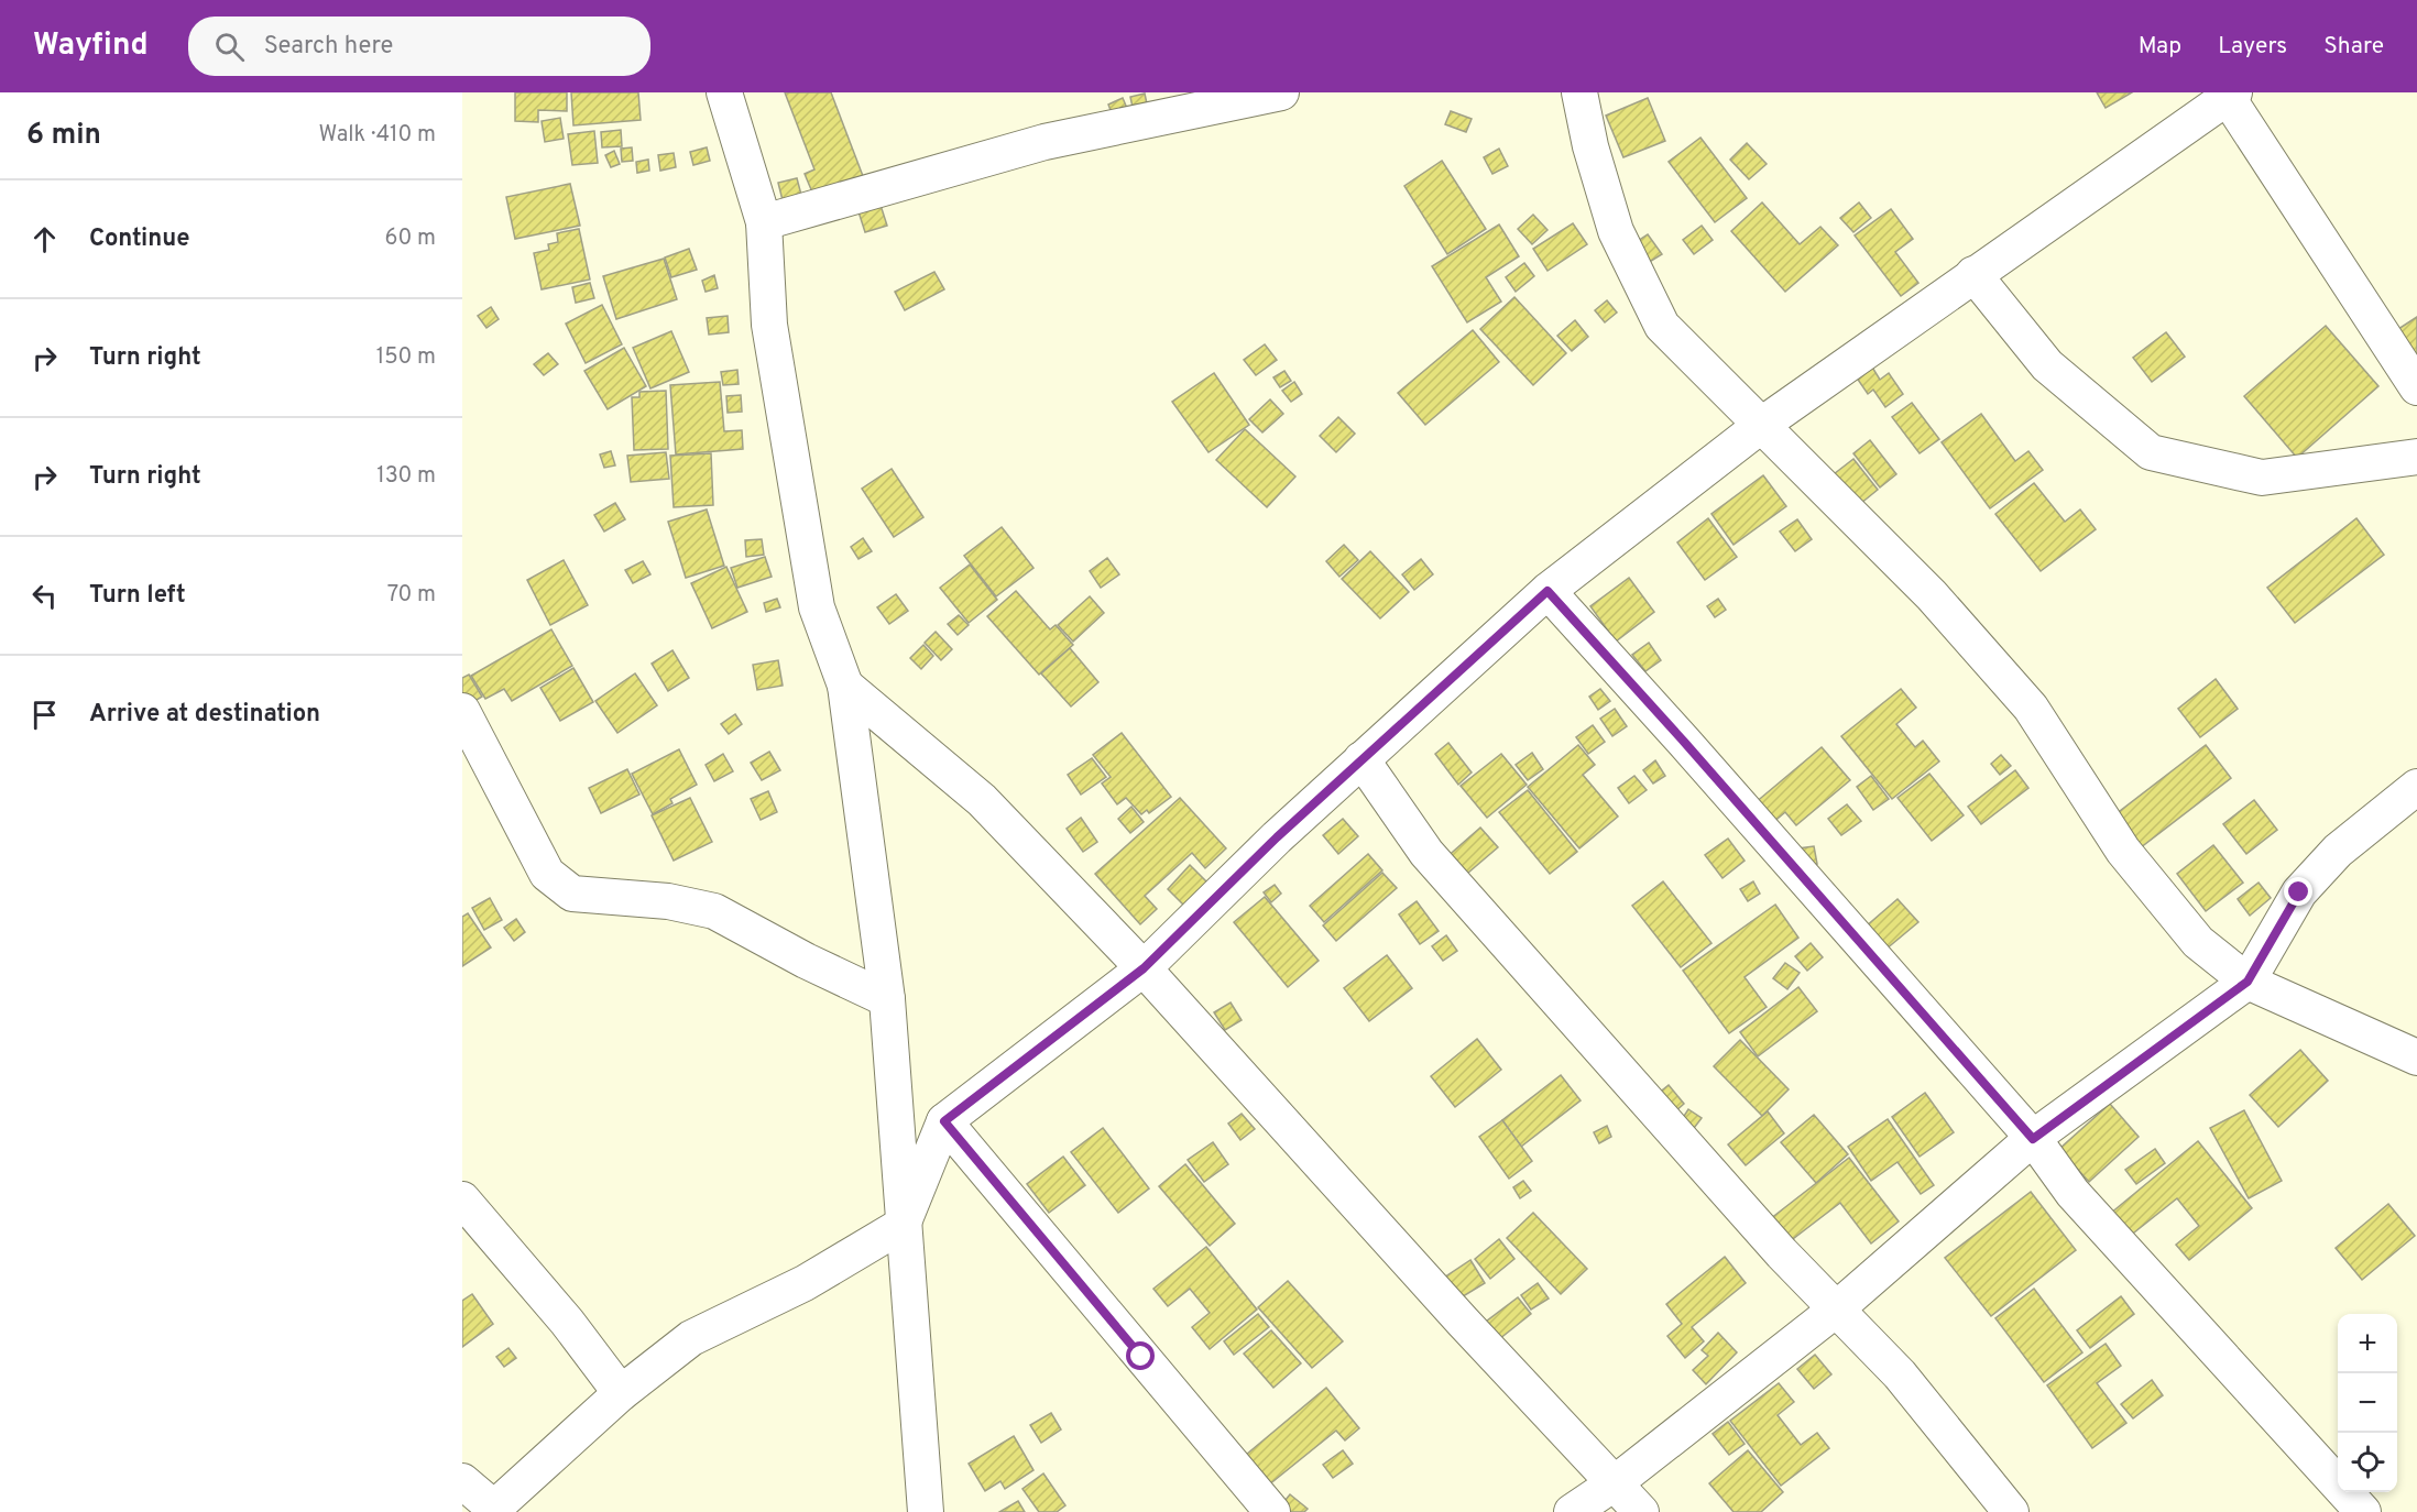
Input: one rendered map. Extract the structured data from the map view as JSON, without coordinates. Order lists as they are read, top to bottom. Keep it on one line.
{"page":{"header":"Wayfind","search":"Search here","nav":["Map","Layers","Share"],"heading":["6 min","Walk · 410 m"],"list":[["Continue","60 m"],["Turn right","150 m"],["Turn right","130 m"],["Turn left","70 m"],"Arrive at destination"],"map_buttons":["+","−"]}}
